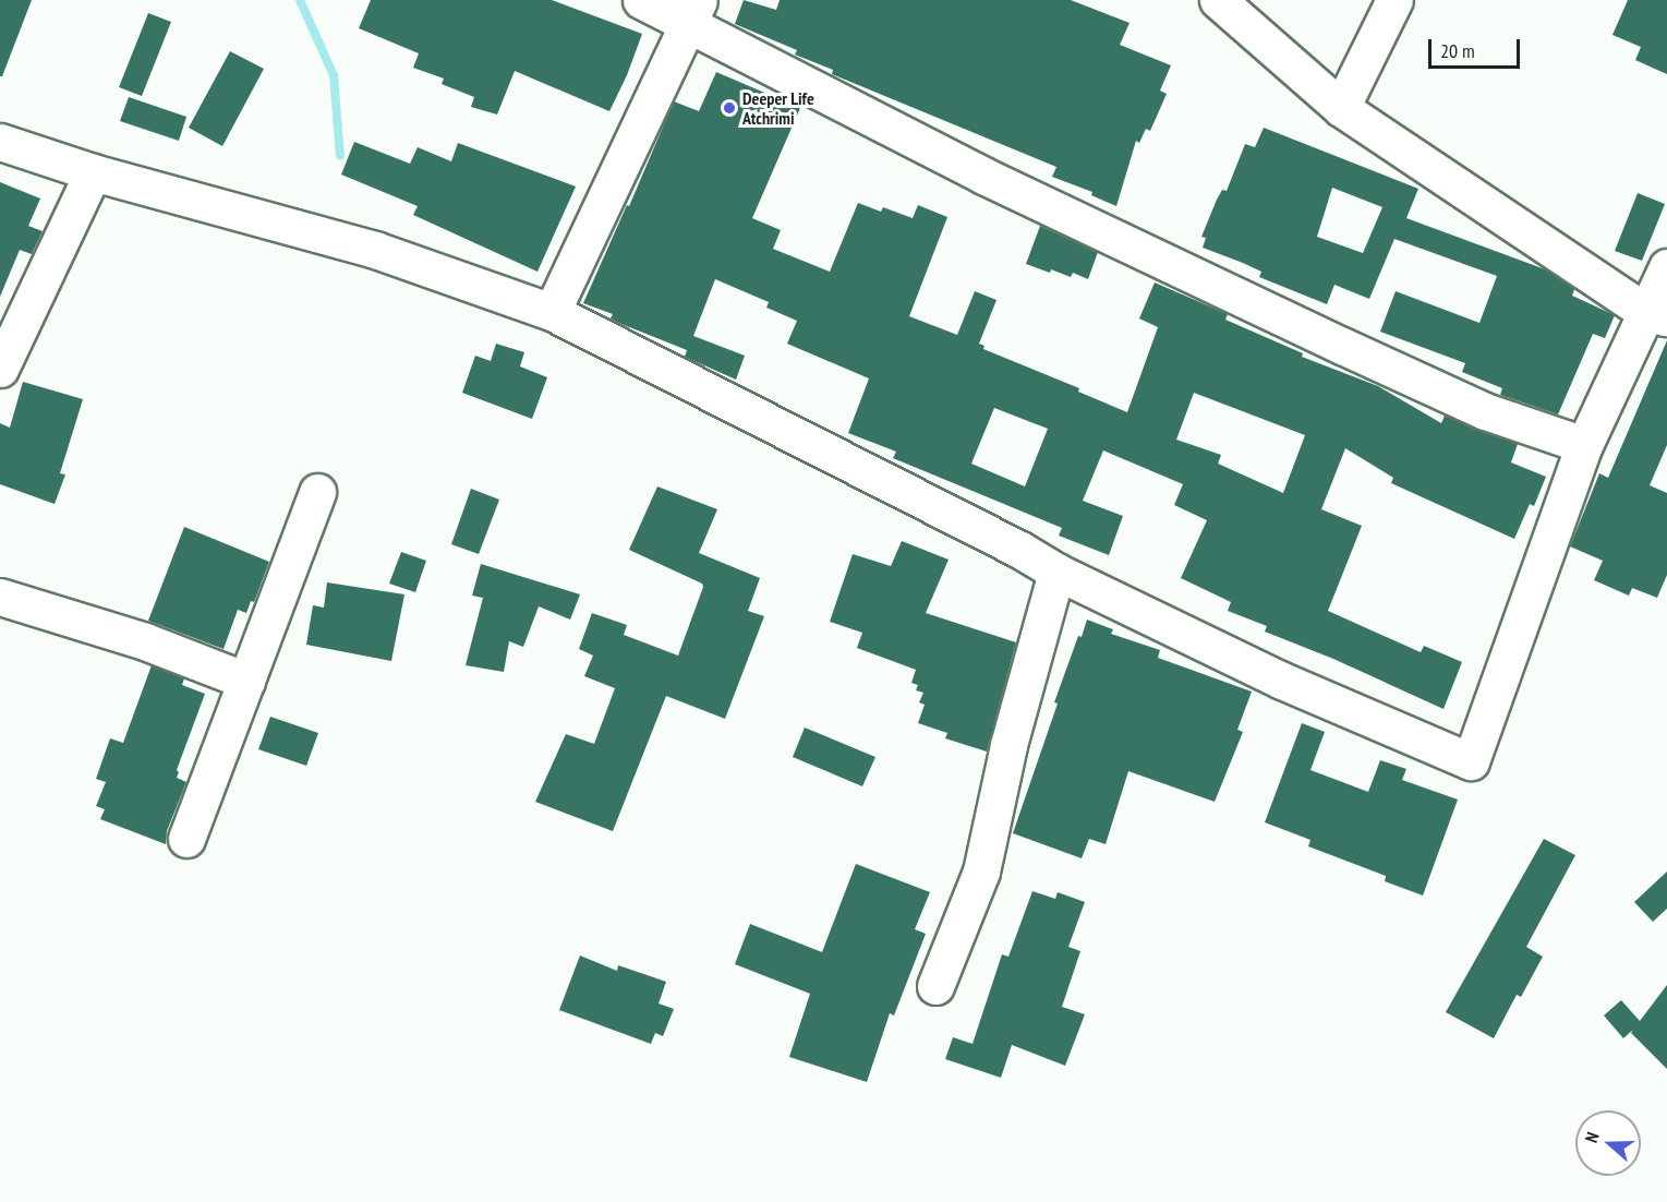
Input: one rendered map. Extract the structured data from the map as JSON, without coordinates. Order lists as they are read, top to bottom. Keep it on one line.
{"places":["Deeper Life Atchrimi"],"scale_bar":"20 m","north":"left"}
